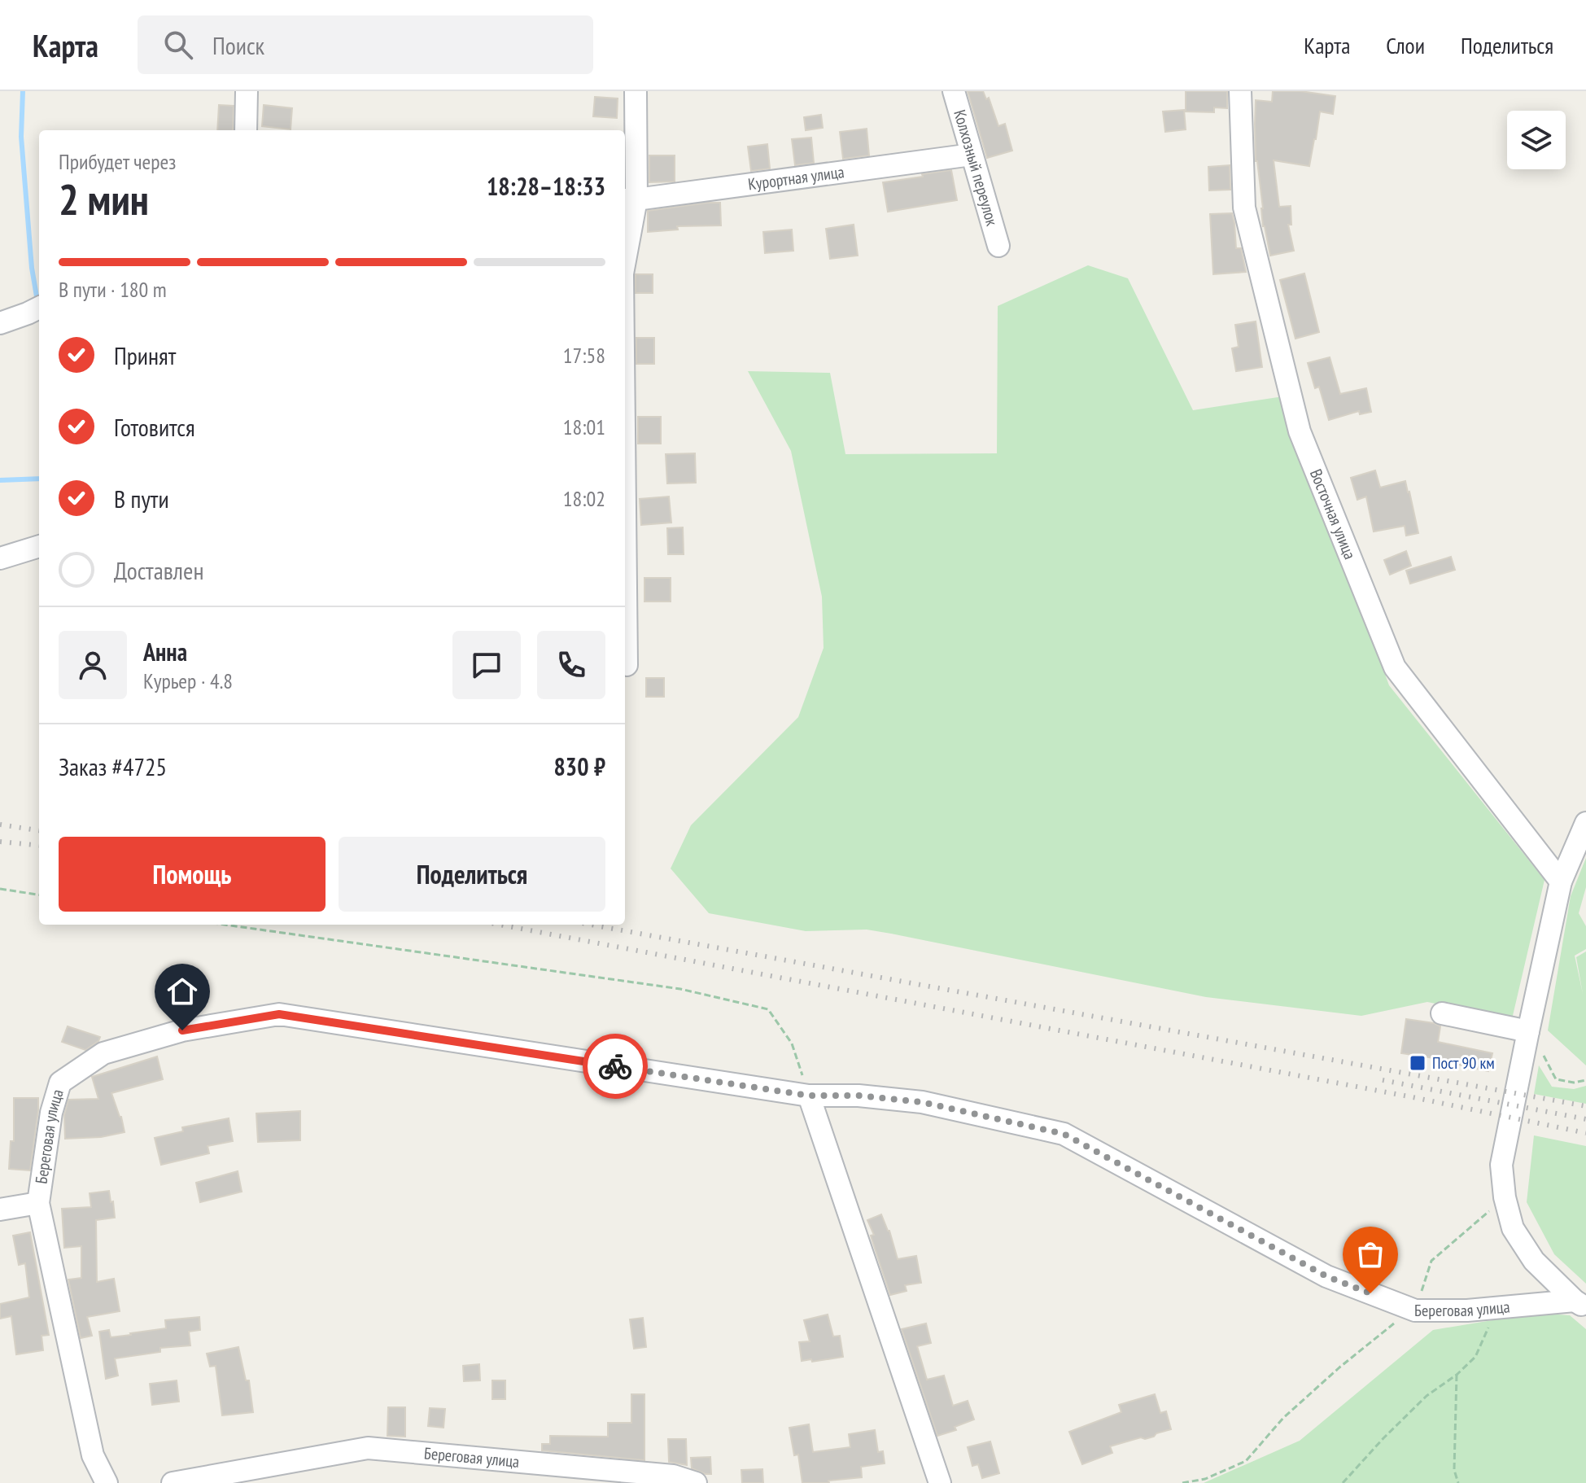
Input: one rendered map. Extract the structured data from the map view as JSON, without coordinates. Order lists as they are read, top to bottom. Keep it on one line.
{"streets":{"street":["Колхозный переулок","Курортная улица","Восточная улица","Береговая улица"]},"crossings":[["Колхозный переулок","Курортная улица"]],"places":{"transit":["Пост 90 км"]},"page":{"header":"Карта","search":"Поиск","nav":["Карта","Слои","Поделиться"],"heading":["2 мин","Прибудет через","18:28–18:33"],"panel":["Анна","Курьер · 4.8","Заказ #4725","830 ₽"],"bar":"В пути · 180 m","list":[["Принят","17:58"],["Готовится","18:01"],["В пути","18:02"],"Доставлен"],"buttons":["Помощь","Поделиться"]}}
